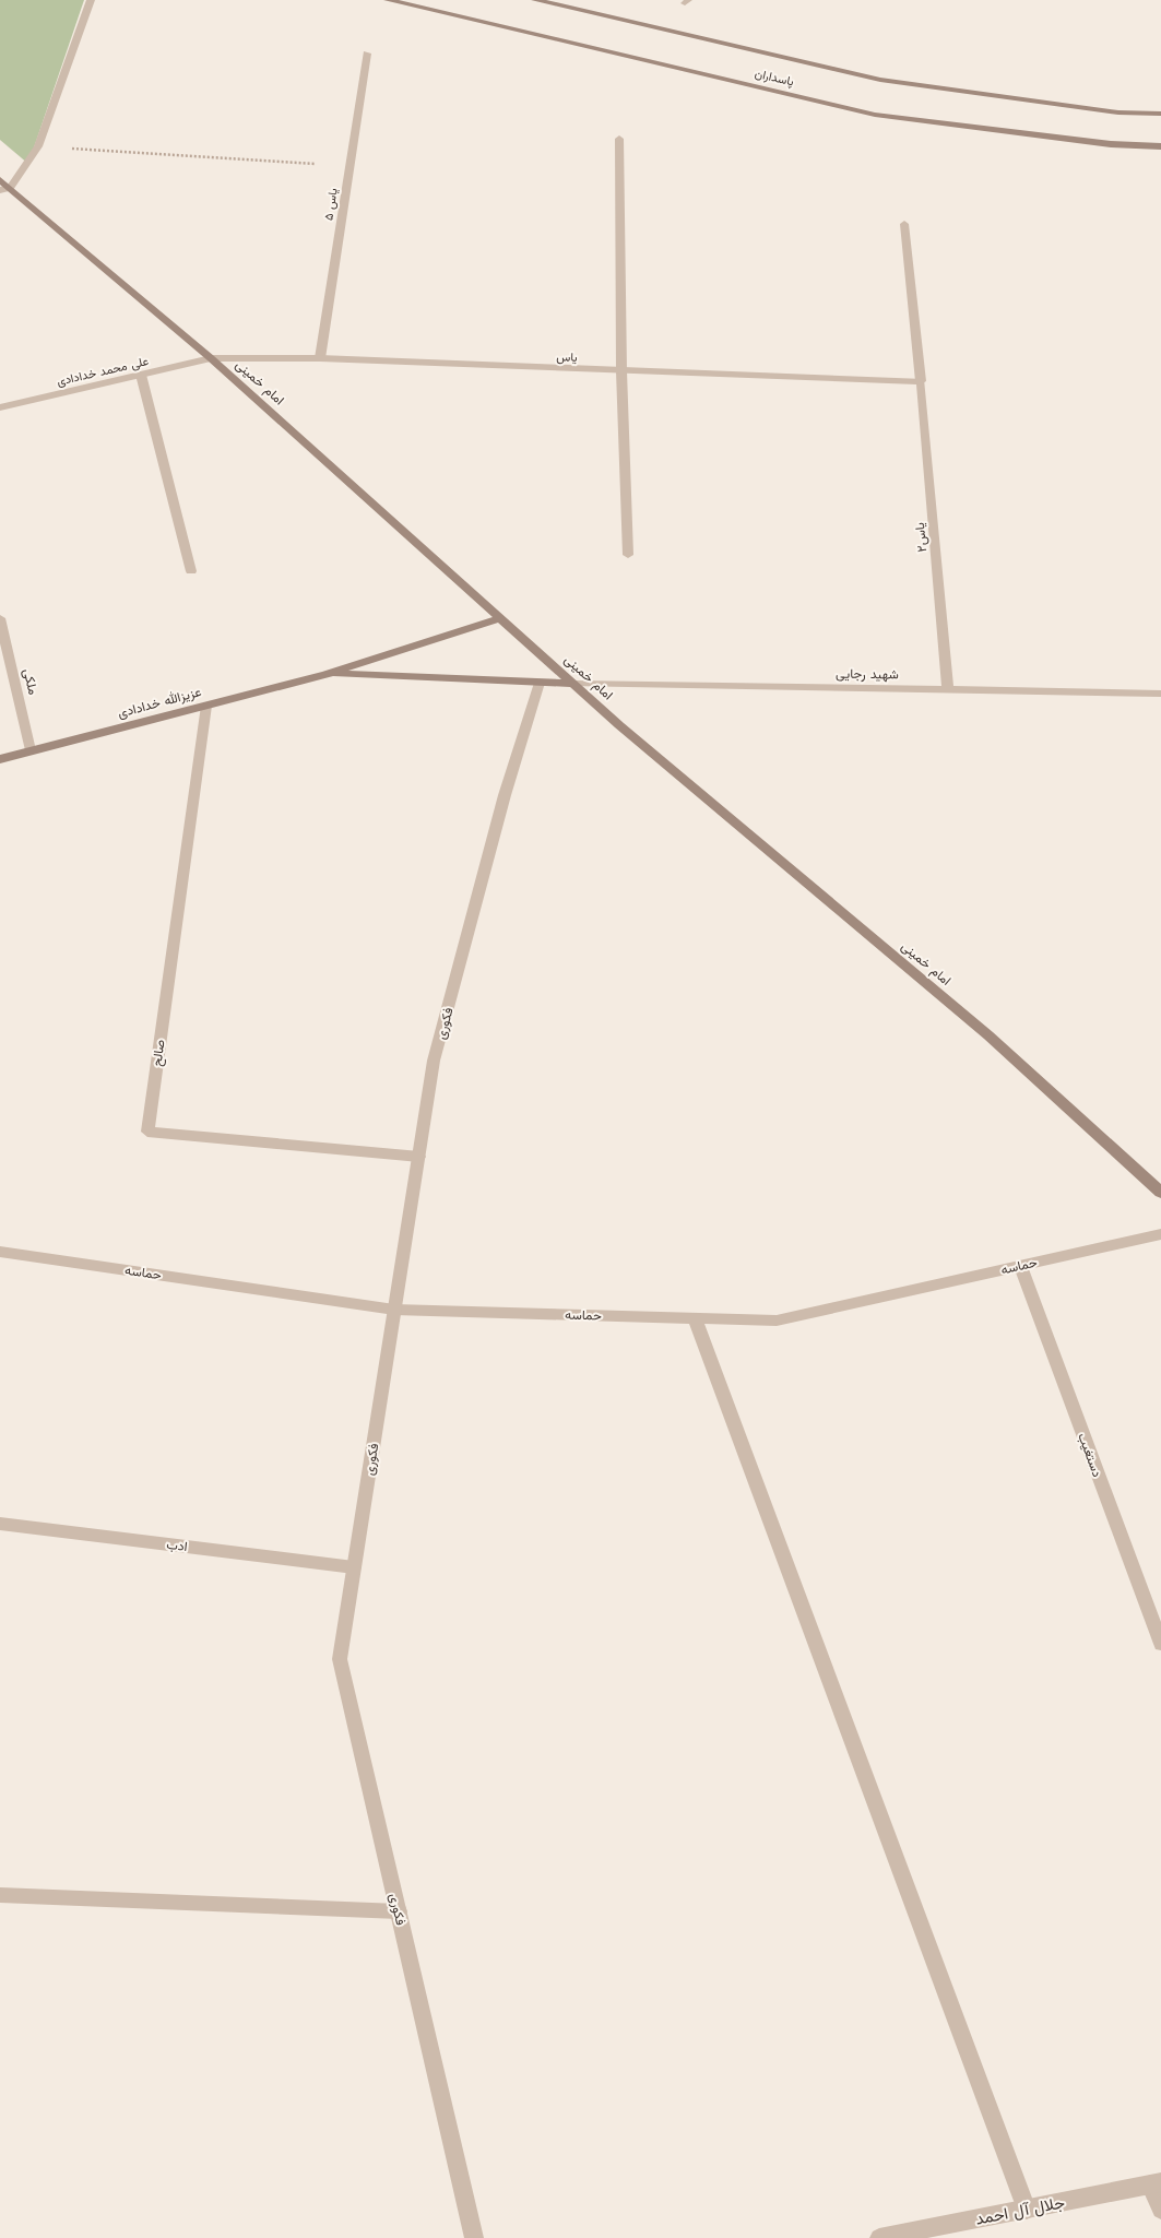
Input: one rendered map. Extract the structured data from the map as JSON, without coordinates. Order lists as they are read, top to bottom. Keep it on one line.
{"streets":{"main road":["پاسداران","امام خمینی","عزیزالله خدادادی"],"street":["یاس ۵","یاس","علی محمد خدادادی","یاس۲","شهید رجایی","ملکی","فکوری","صالح","حماسه","دستغیب","ادب","جلال آل احمد"]},"crossings":[["یاس ۵","یاس"],["یاس","علی محمد خدادادی"],["یاس","امام خمینی"],["یاس","یاس۲"],["علی محمد خدادادی","امام خمینی"],["امام خمینی","شهید رجایی"],["یاس۲","شهید رجایی"],["ملکی","عزیزالله خدادادی"],["عزیزالله خدادادی","صالح"],["فکوری","صالح"],["فکوری","حماسه"],["فکوری","ادب"],["حماسه","دستغیب"]]}
